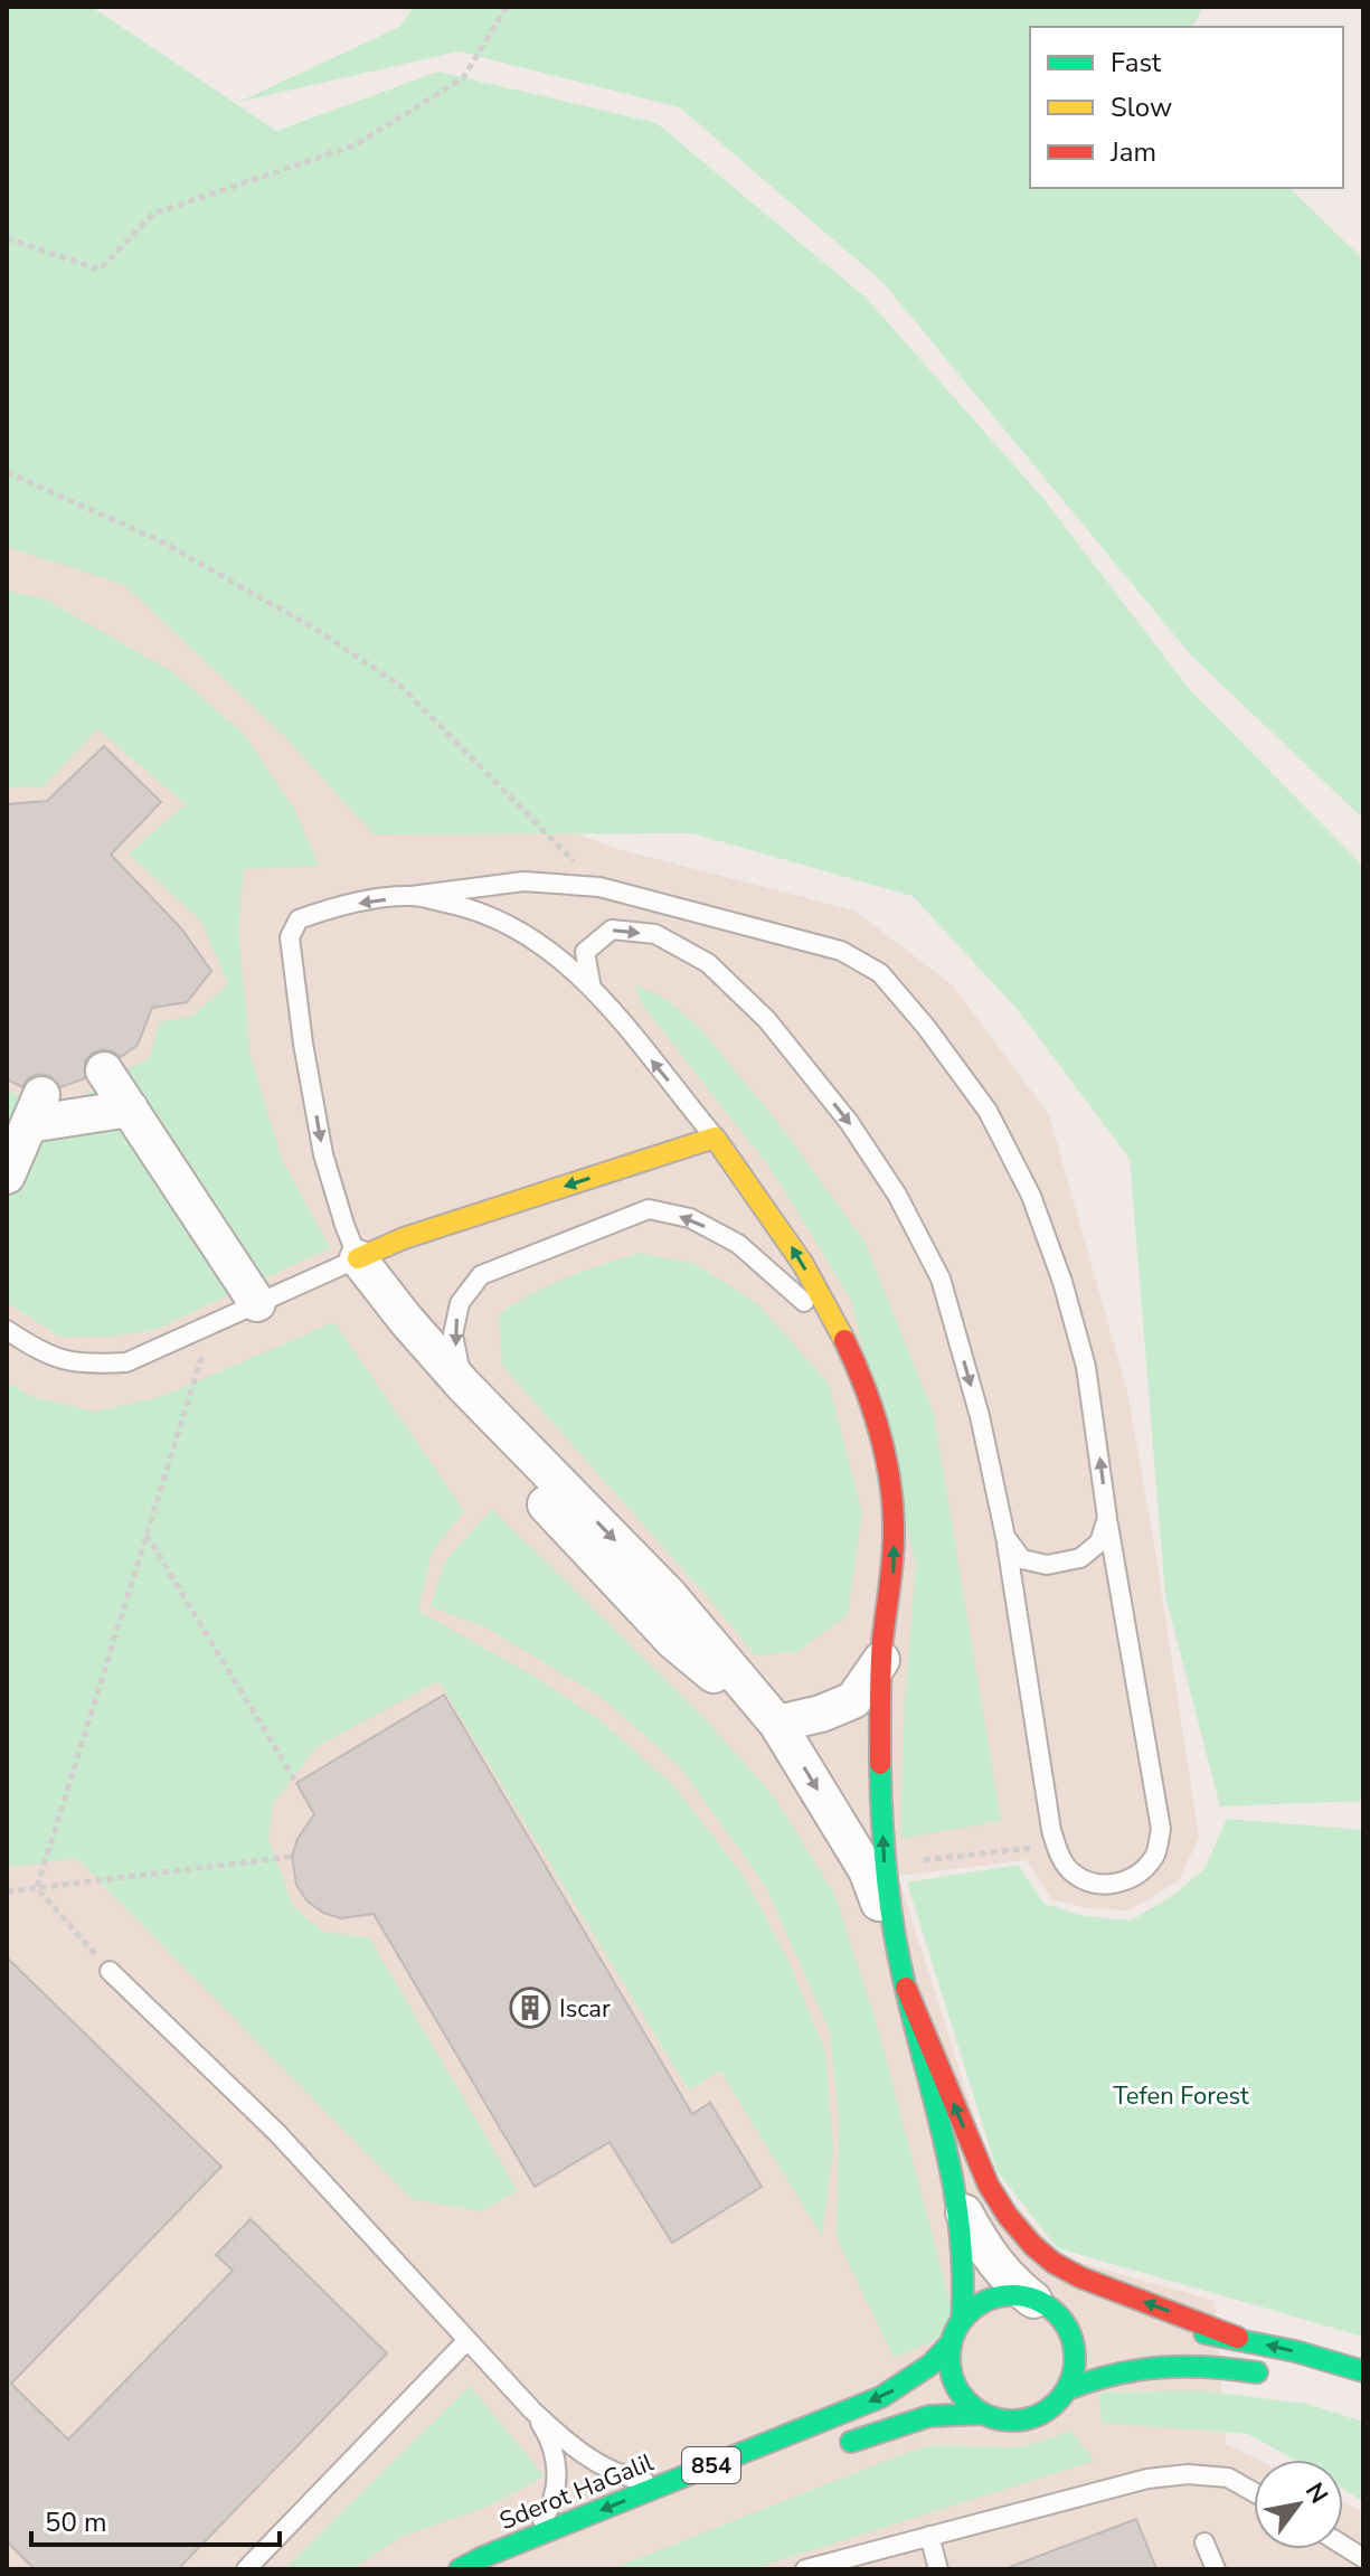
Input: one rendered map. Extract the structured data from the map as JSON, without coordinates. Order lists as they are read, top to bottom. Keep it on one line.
{"streets":{"main road":["854","Sderot HaGalil"]},"crossings":[["854","Sderot HaGalil"]],"parks":["Tefen Forest"],"places":{"building":["Iscar"]},"legend":["Fast","Slow","Jam"],"scale_bar":"50 m","north":"top right"}
